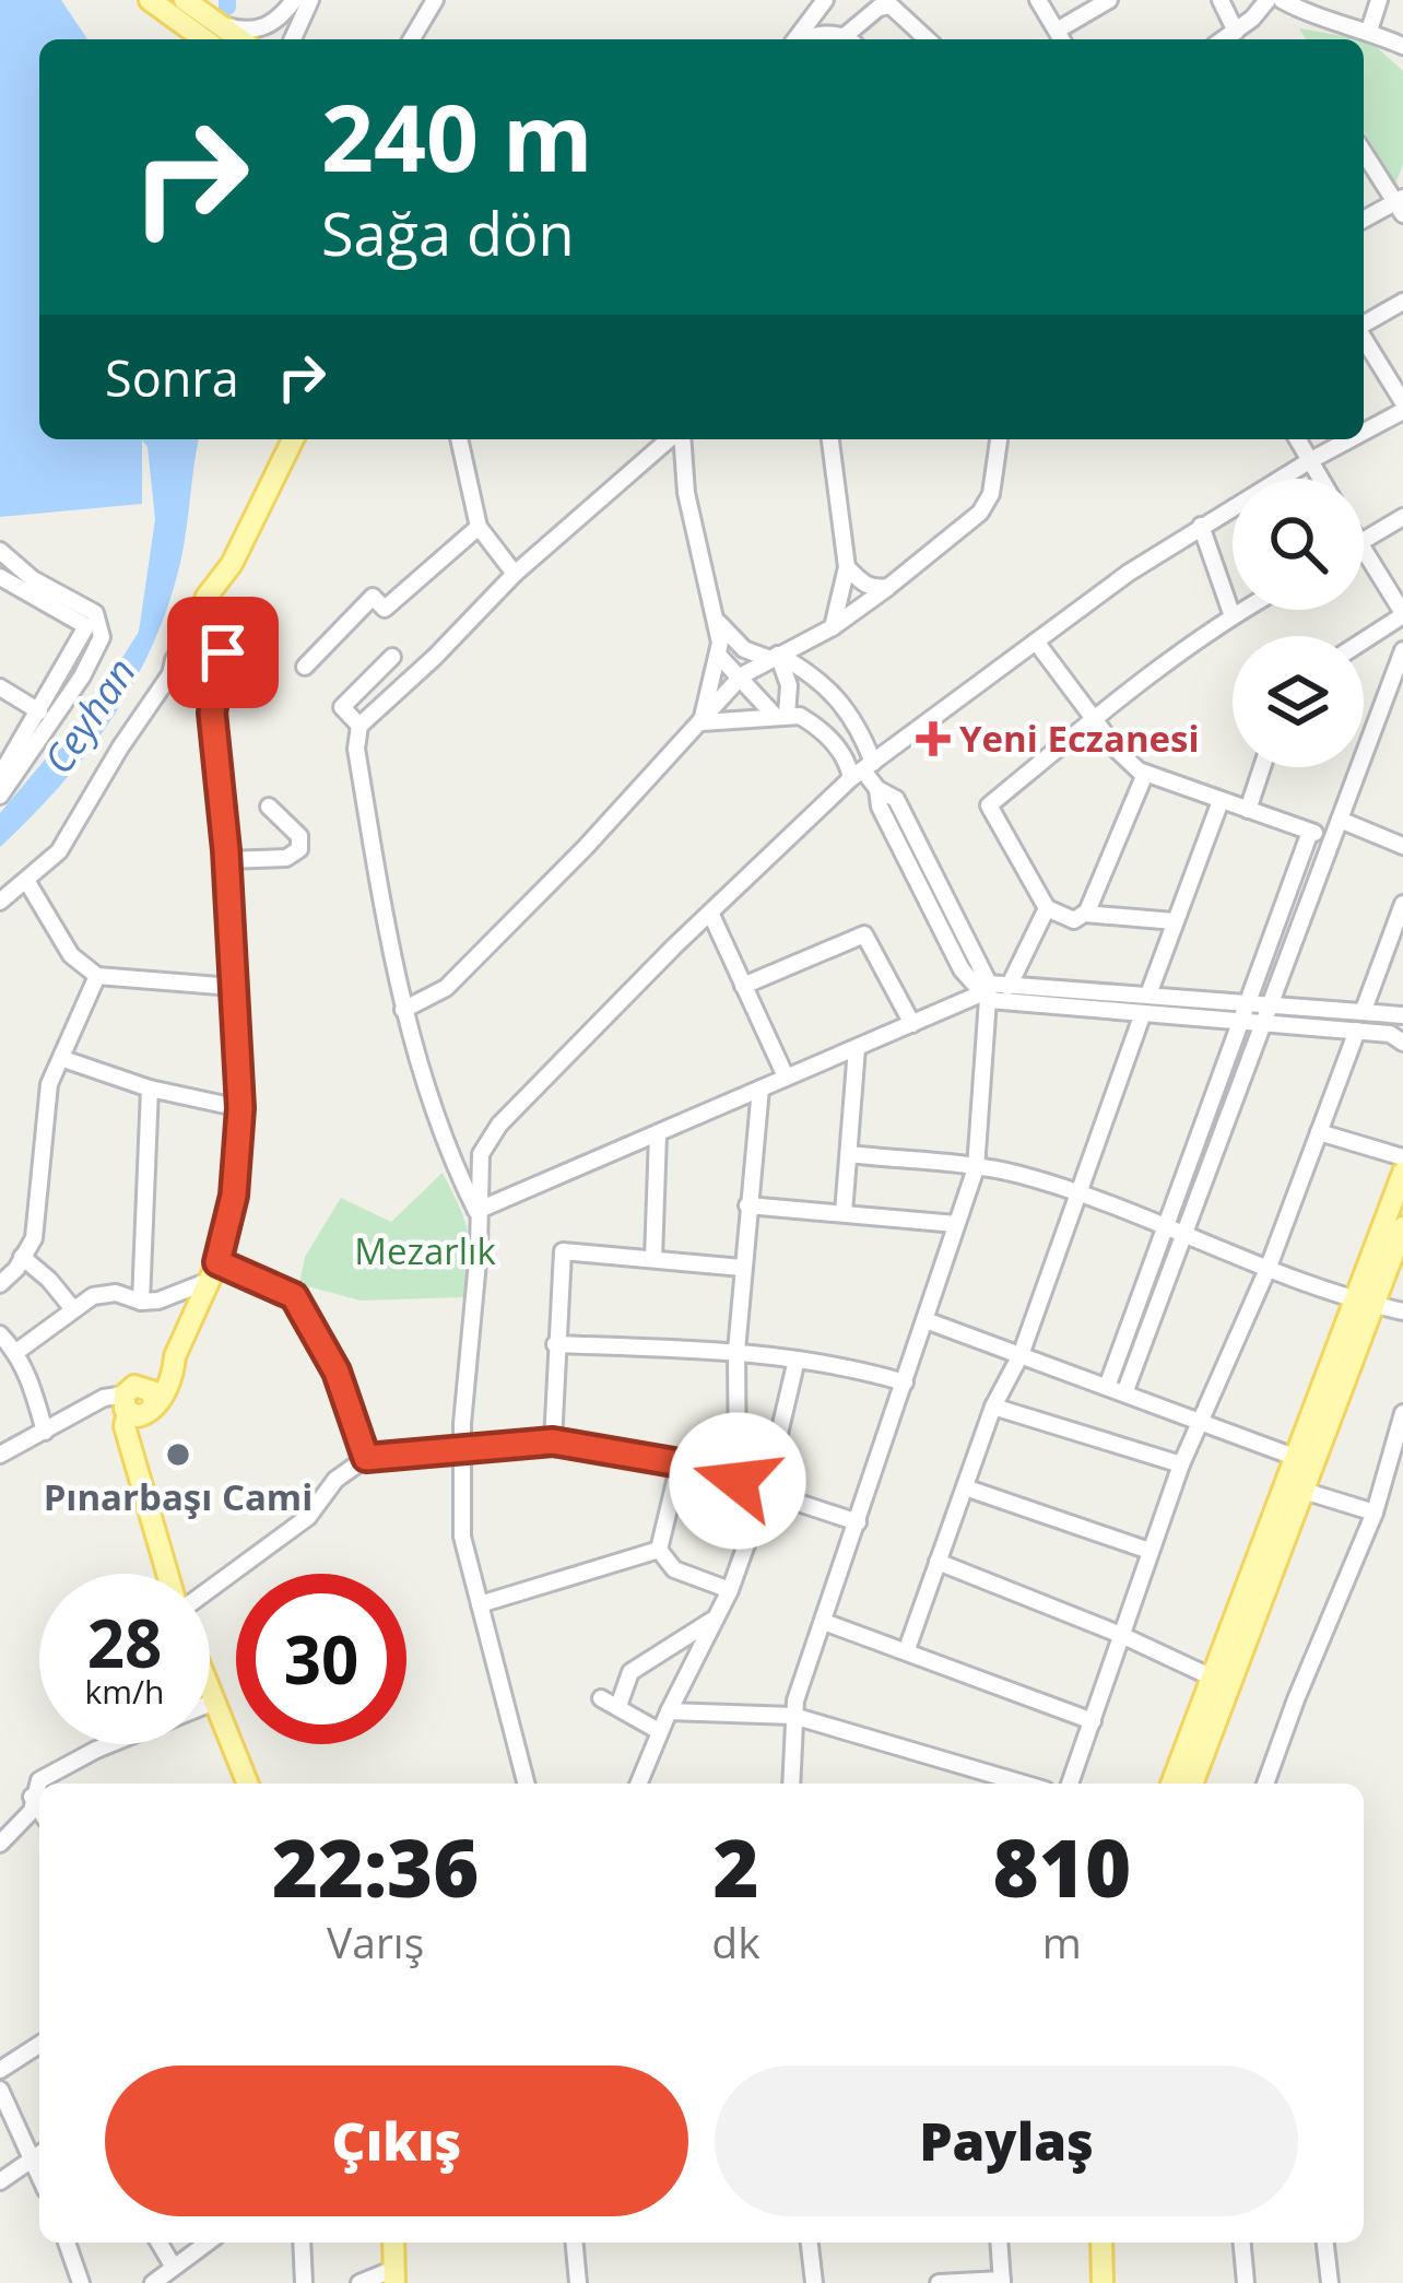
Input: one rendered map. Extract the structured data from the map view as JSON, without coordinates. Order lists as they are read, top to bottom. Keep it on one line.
{"water":["Ceyhan"],"parks":["Mezarlık"],"places":{"health":["Yeni Eczanesi"],"other":["Pınarbaşı Cami"]},"page":{"turn":["240 m","Sağa dön"],"then":"Sonra","speed":"28 km/h","limit":"30","eta":["22:36","Varış","2","dk","810","m"],"buttons":["Çıkış","Paylaş"]}}
